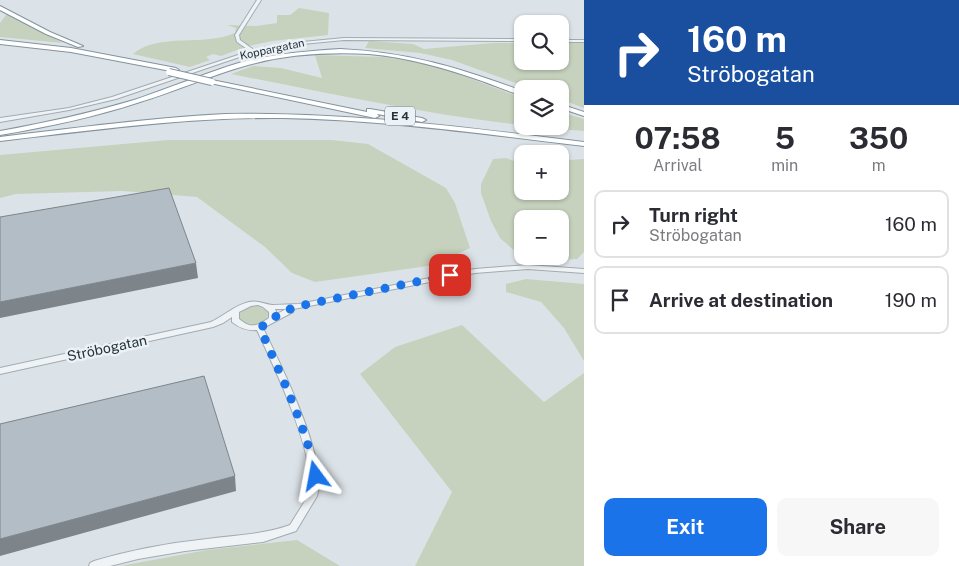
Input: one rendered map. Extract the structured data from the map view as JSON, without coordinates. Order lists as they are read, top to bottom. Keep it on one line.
{"streets":{"highway":["E 4"],"street":["Koppargatan","Ströbogatan"]},"page":{"turn":["160 m","Ströbogatan"],"map_buttons":["+","−"],"eta":["07:58","Arrival","5","min","350","m"],"list":[{"name":"Turn right","note":"Ströbogatan","value":"160 m"},{"name":"Arrive at destination","value":"190 m"}],"buttons":["Exit","Share"]}}
